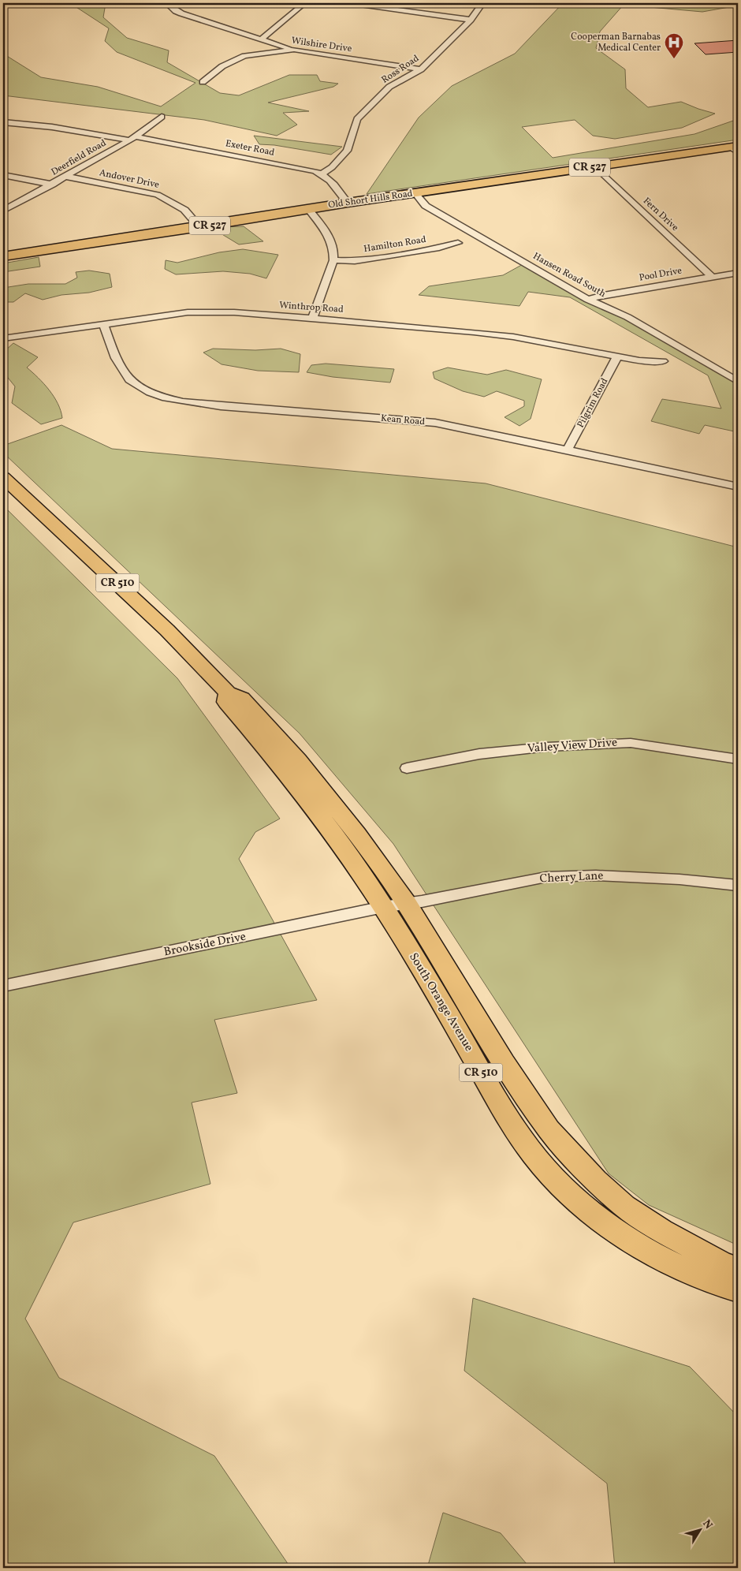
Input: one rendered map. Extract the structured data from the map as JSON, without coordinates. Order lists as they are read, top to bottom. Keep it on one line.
{"streets":{"main road":["CR 527","Old Short Hills Road","CR 510","South Orange Avenue"],"street":["Wilshire Drive","Ross Road","Exeter Road","Deerfield Road","Andover Drive","Fern Drive","Hamilton Road","Pool Drive","Hansen Road South","Winthrop Road","Pilgrim Road","Kean Road","Valley View Drive","Cherry Lane","Brookside Drive"]},"crossings":[["Wilshire Drive","Ross Road"],["Ross Road","Exeter Road"],["Exeter Road","Deerfield Road"],["Deerfield Road","Andover Drive"],["Andover Drive","Old Short Hills Road"],["Old Short Hills Road","Fern Drive"],["Old Short Hills Road","Hansen Road South"],["Fern Drive","Pool Drive"],["Pool Drive","Hansen Road South"],["Winthrop Road","Pilgrim Road"],["Winthrop Road","Kean Road"],["Pilgrim Road","Kean Road"],["Cherry Lane","Brookside Drive"],["Cherry Lane","South Orange Avenue"],["Brookside Drive","South Orange Avenue"]],"places":{"hospital":["Cooperman Barnabas Medical Center"]},"north":"top right"}
